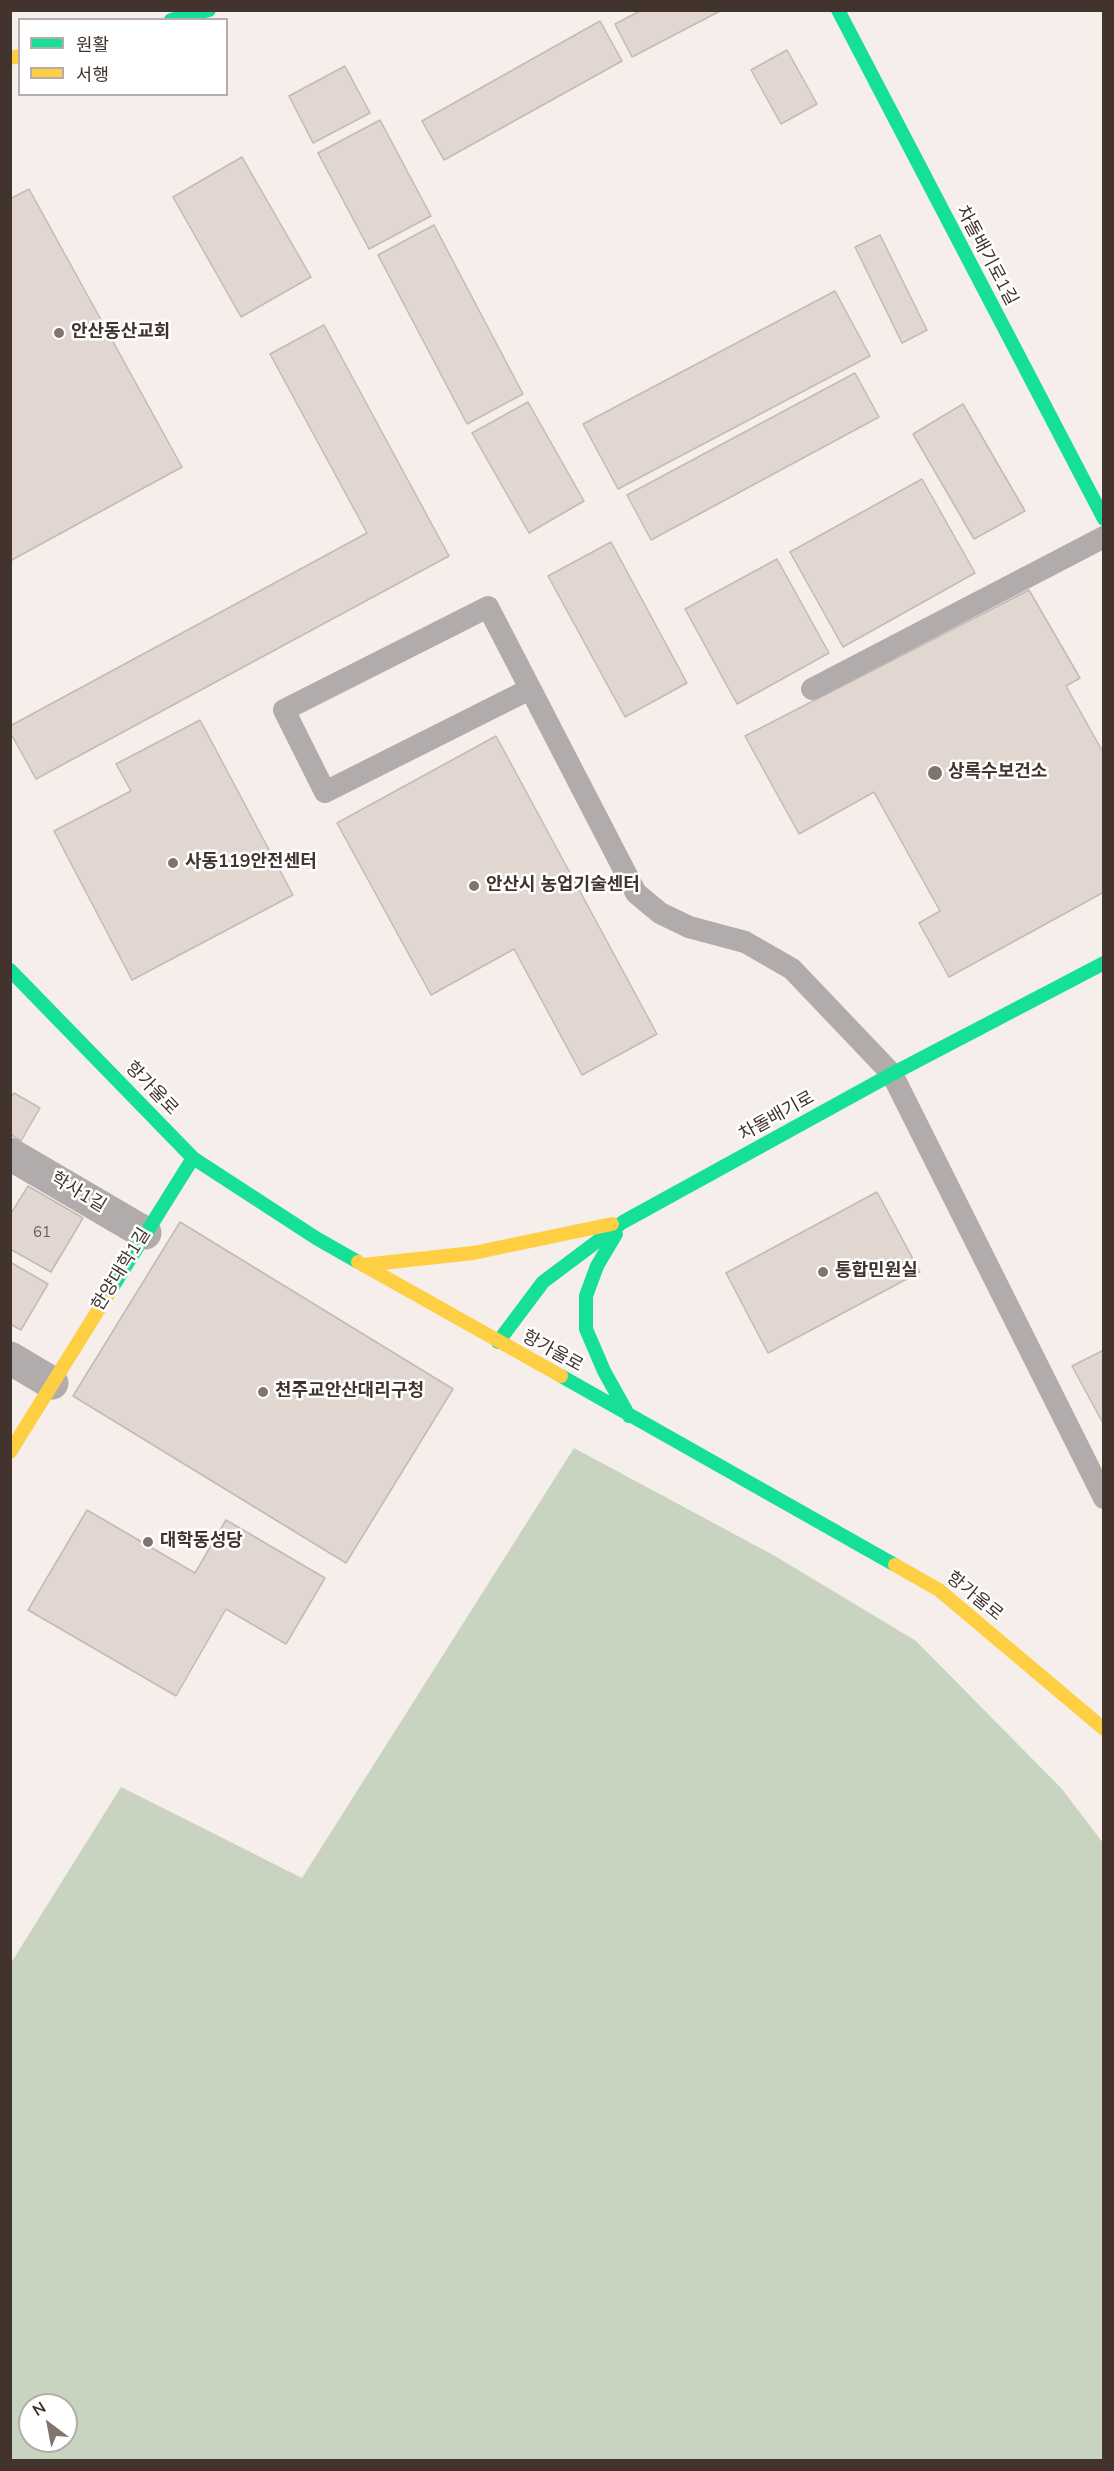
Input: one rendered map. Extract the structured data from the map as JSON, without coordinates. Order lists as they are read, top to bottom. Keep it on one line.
{"streets":{"main road":["차돌배기로1길","항가울로","차돌배기로","한양대학1길"],"street":["학사1길"]},"crossings":[["항가울로","차돌배기로"],["항가울로","한양대학1길"],["학사1길","한양대학1길"]],"places":["안산동산교회","상록수보건소","사동119안전센터","안산시 농업기술센터","통합민원실","천주교안산대리구청","대학동성당"],"house_numbers":["61"],"legend":["원활","서행"],"north":"top left"}
